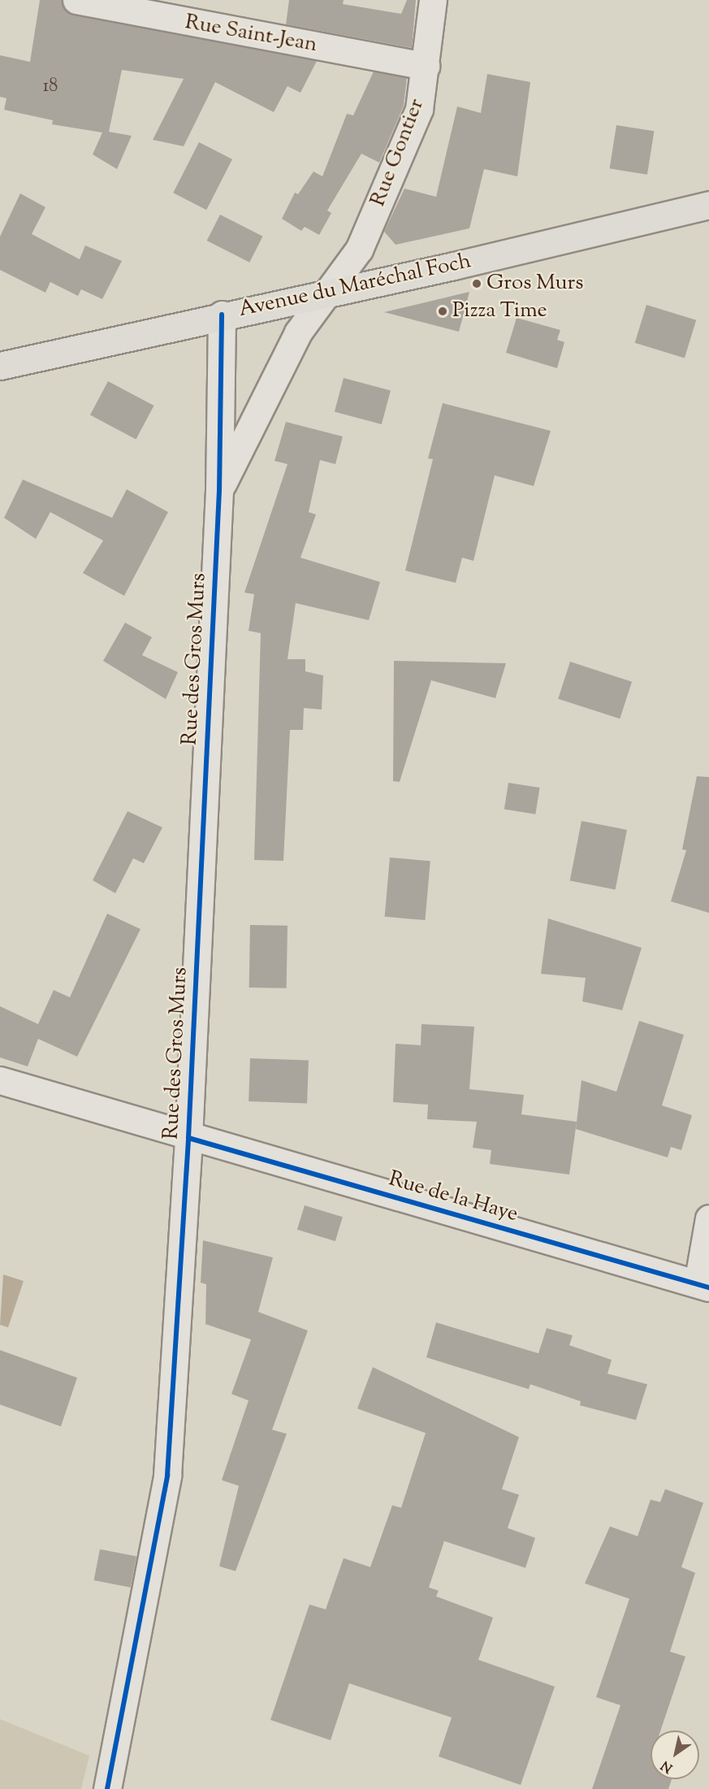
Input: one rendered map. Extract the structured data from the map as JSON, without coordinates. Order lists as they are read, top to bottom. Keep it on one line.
{"streets":{"main road":["Avenue du Maréchal Foch"],"street":["Rue Saint-Jean","Rue Gontier","Rue des Gros Murs","Rue de la Haye"]},"crossings":[["Rue Saint-Jean","Rue Gontier"],["Rue Gontier","Avenue du Maréchal Foch"],["Rue Gontier","Rue des Gros Murs"],["Avenue du Maréchal Foch","Rue des Gros Murs"],["Rue des Gros Murs","Rue de la Haye"]],"places":["Gros Murs","Pizza Time"],"house_numbers":["18"],"north":"bottom left"}
